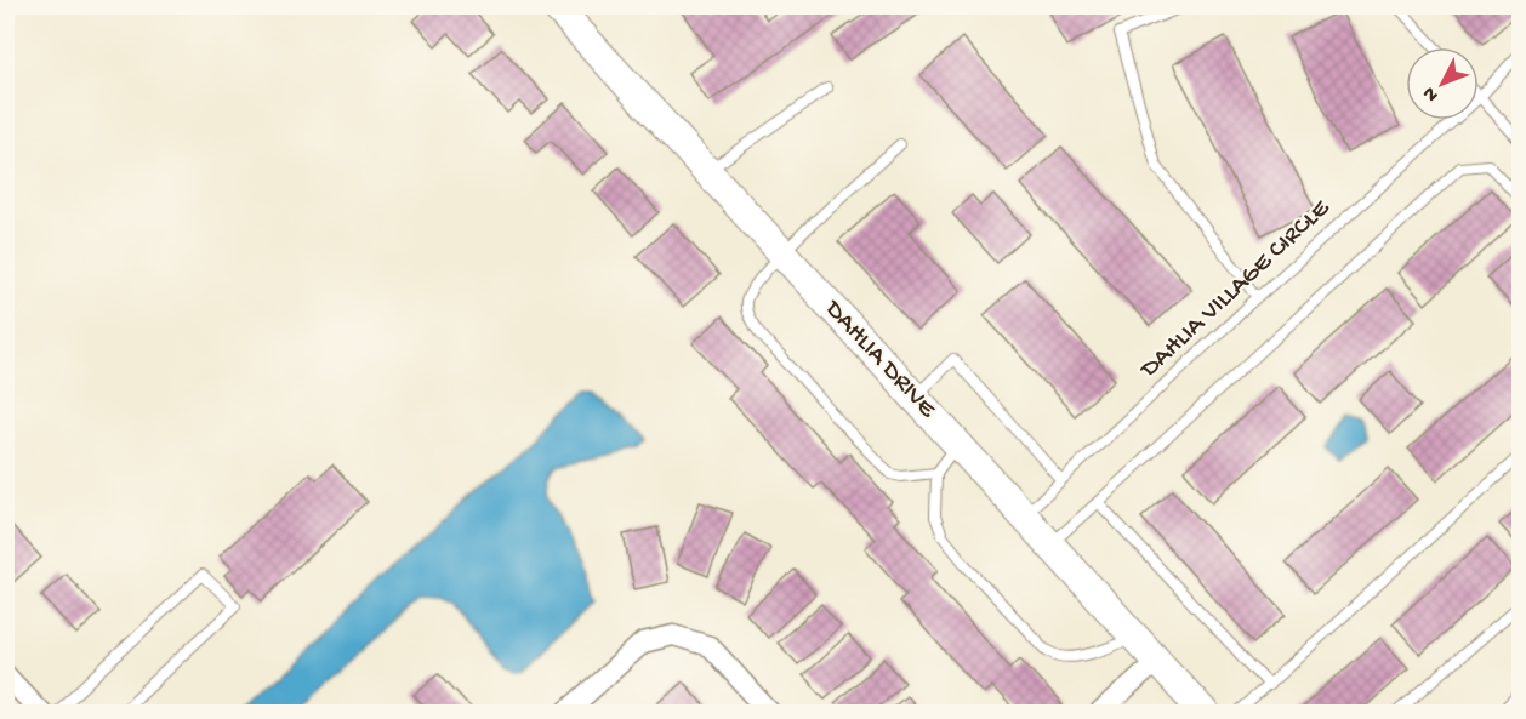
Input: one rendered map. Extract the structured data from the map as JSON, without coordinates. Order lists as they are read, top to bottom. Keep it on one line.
{"streets":{"street":["DAHLIA DRIVE"],"lane":["DAHLIA VILLAGE CIRCLE"]},"crossings":[["DAHLIA VILLAGE CIRCLE","DAHLIA DRIVE"]],"north":"bottom left"}
